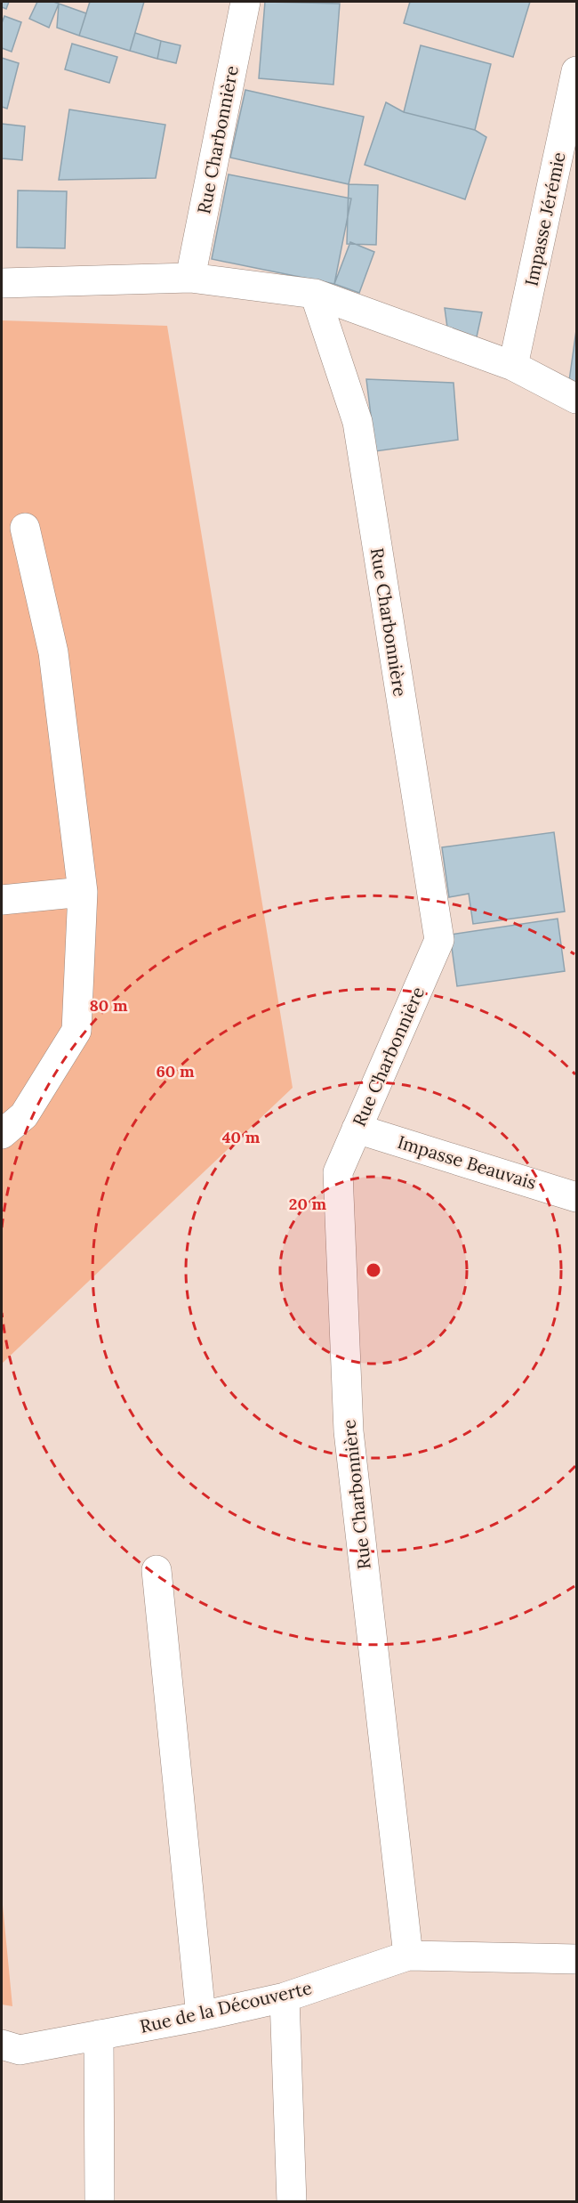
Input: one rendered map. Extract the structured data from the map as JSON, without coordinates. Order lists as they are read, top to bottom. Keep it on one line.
{"streets":{"street":["Rue Charbonnière","Impasse Jérémie","Impasse Beauvais","Rue de la Découverte"]},"crossings":[["Rue Charbonnière","Impasse Beauvais"],["Rue Charbonnière","Rue de la Découverte"]],"rings":["80 m","60 m","40 m","20 m"]}
